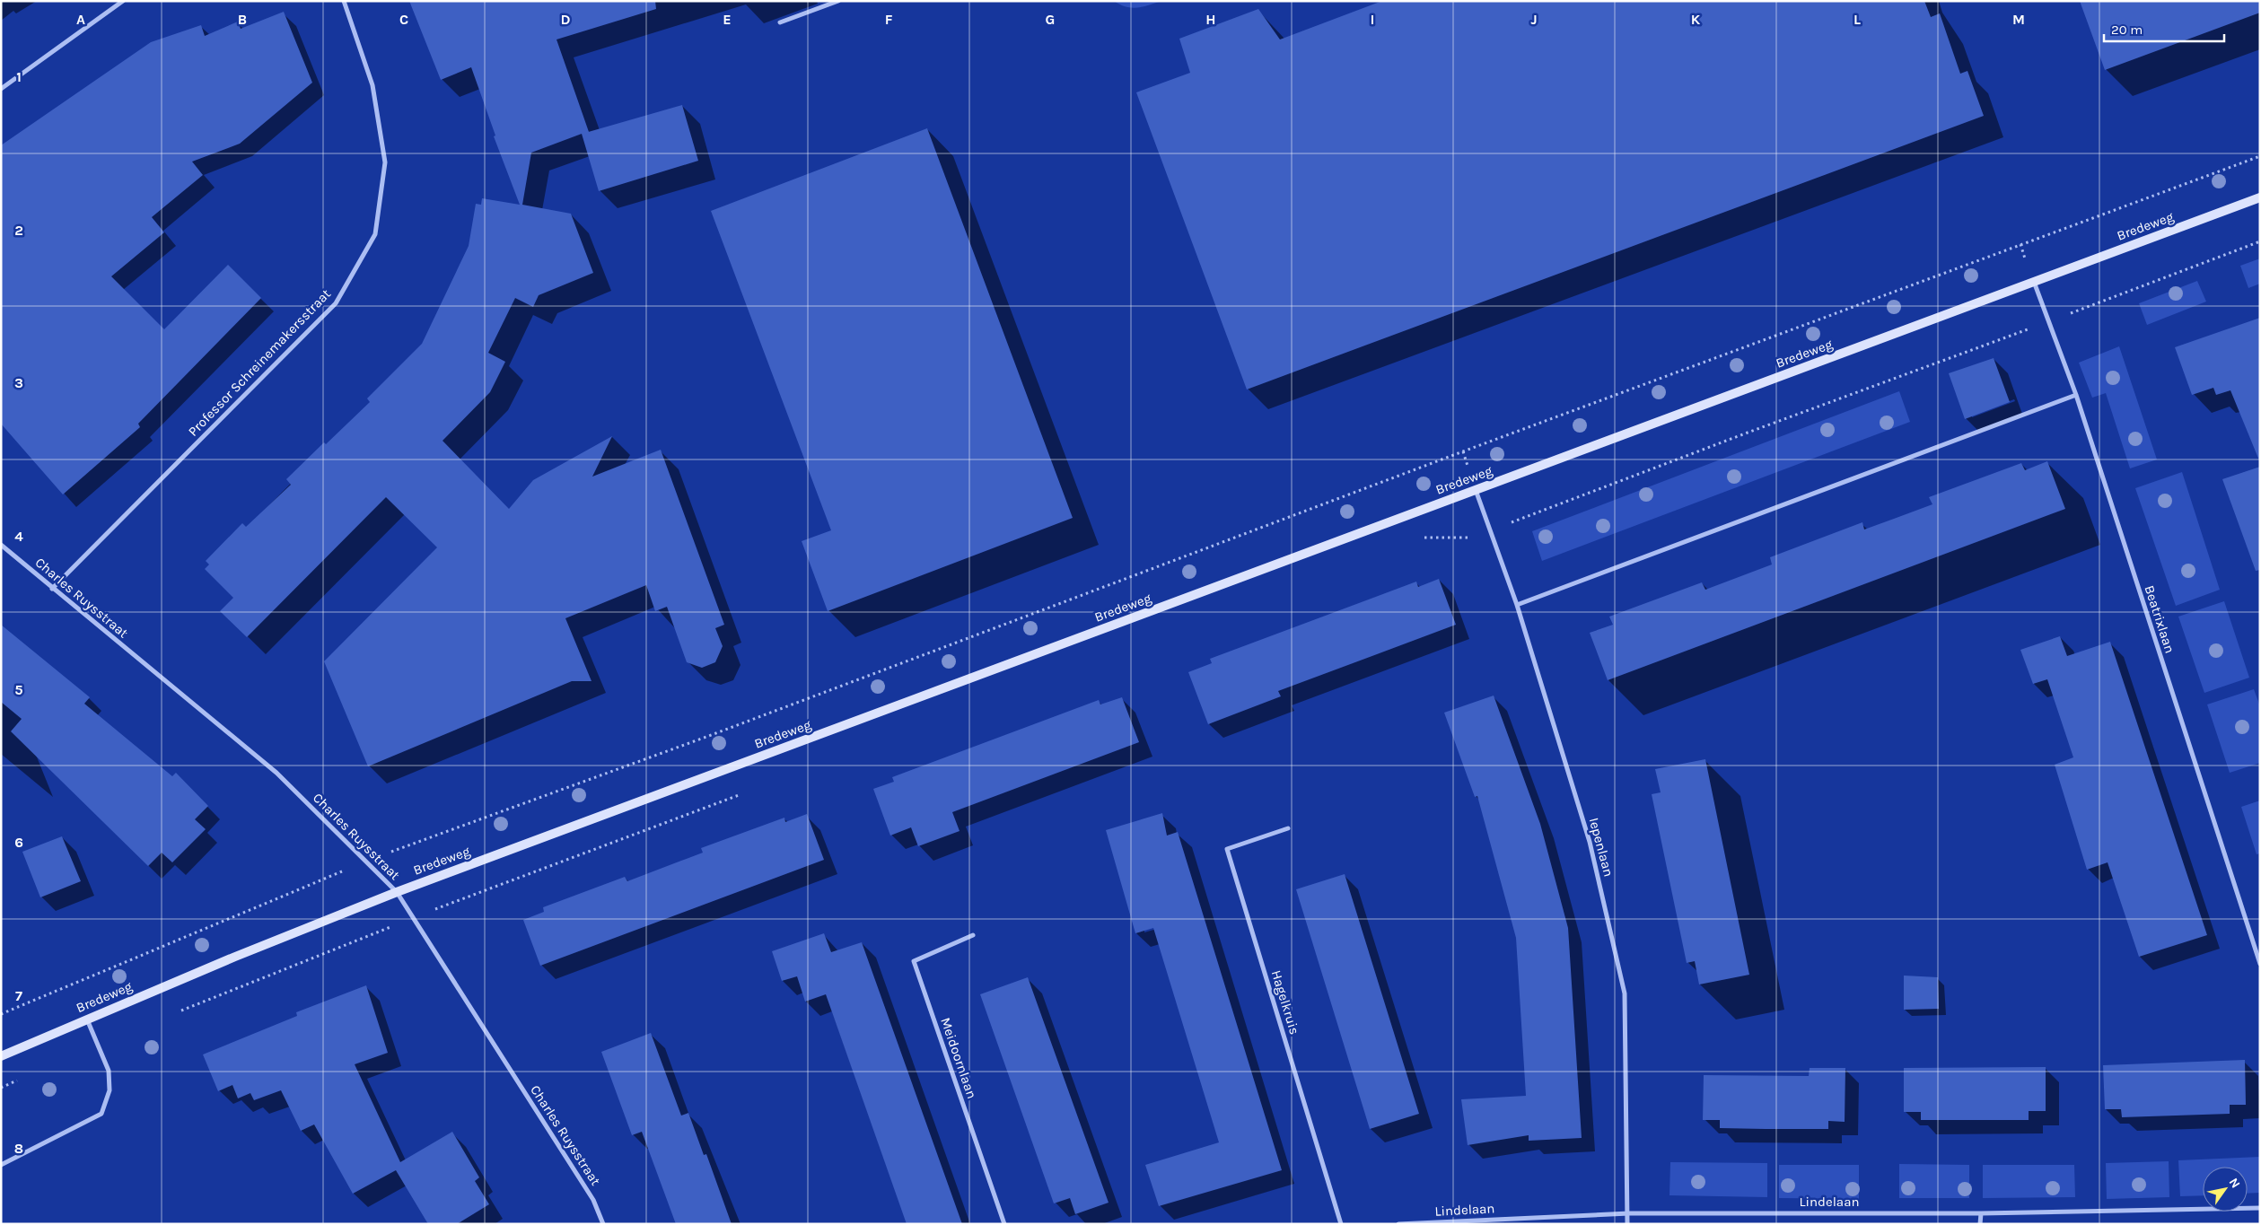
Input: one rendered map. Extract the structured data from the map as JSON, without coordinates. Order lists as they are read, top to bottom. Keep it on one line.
{"streets":{"street":["Bredeweg","Professor Schreinemakersstraat","Charles Ruysstraat","Beatrixlaan","Iepenlaan","Hagelkruis","Meidoornlaan","Lindelaan"]},"crossings":[["Bredeweg","Charles Ruysstraat"],["Bredeweg","Beatrixlaan"],["Bredeweg","Iepenlaan"],["Professor Schreinemakersstraat","Charles Ruysstraat"],["Iepenlaan","Lindelaan"]],"scale_bar":"20 m","north":"top right","grid":{"columns":["A","B","C","D","E","F","G","H","I","J","K","L","M"],"rows":["1","2","3","4","5","6","7","8"]}}
